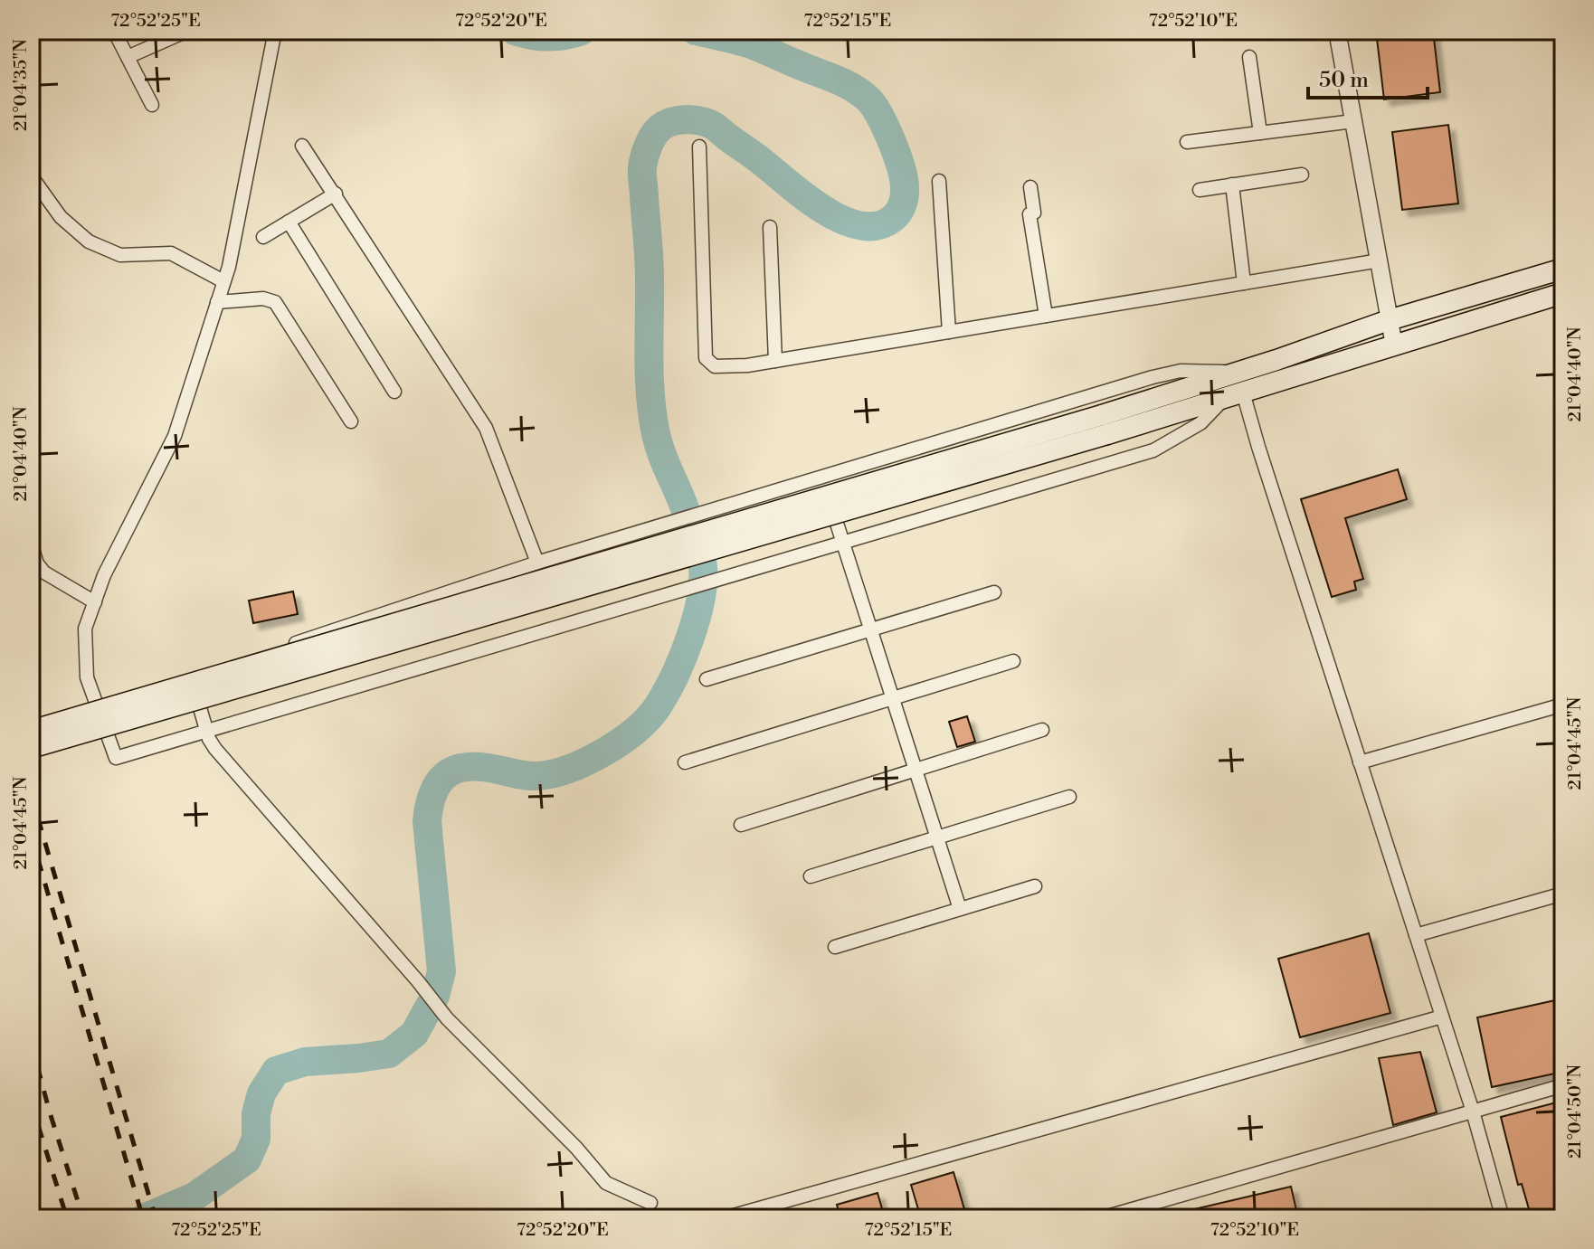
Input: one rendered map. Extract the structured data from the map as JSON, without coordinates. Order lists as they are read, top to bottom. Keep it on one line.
{"scale_bar":"50 m","coordinates":["72°52'25\"E","72°52'20\"E","72°52'15\"E","72°52'10\"E","21°04'35\"N","21°04'40\"N","21°04'45\"N","21°04'50\"N"]}
